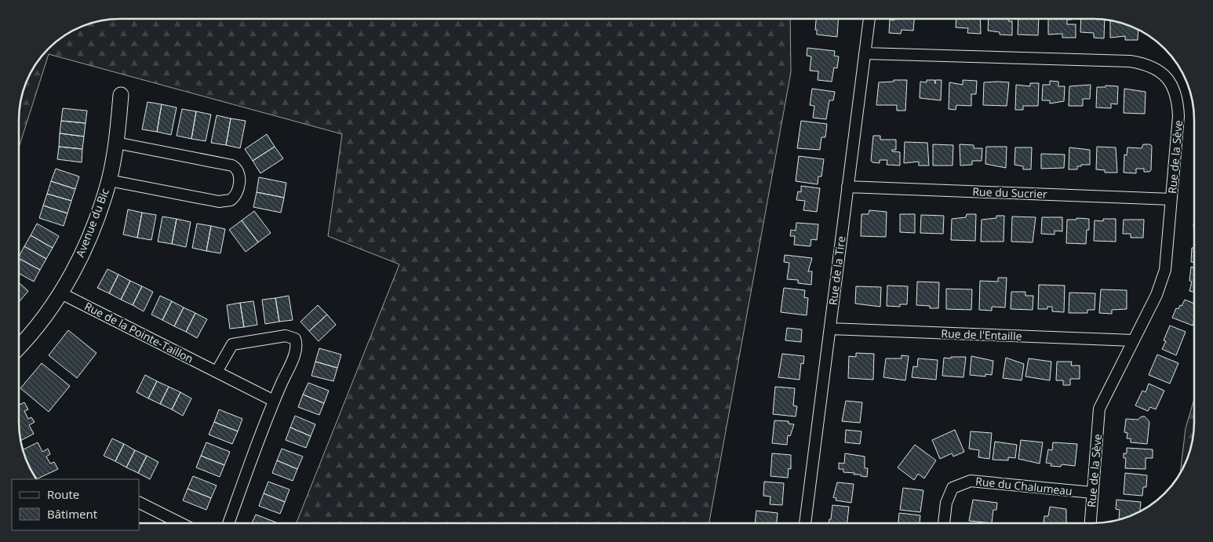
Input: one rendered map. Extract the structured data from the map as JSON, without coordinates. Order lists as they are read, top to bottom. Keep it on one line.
{"streets":{"street":["Rue de la Sève","Rue du Sucrier","Avenue du Bic","Rue de la Tire","Rue de la Pointe-Taillon","Rue de l'Entaille","Rue du Chalumeau"]},"crossings":[["Rue de la Sève","Rue du Sucrier"],["Rue de la Sève","Rue de la Tire"],["Rue de la Sève","Rue de l'Entaille"],["Rue de la Sève","Rue du Chalumeau"],["Rue du Sucrier","Rue de la Tire"],["Avenue du Bic","Rue de la Pointe-Taillon"],["Rue de la Tire","Rue de l'Entaille"]],"legend":["Route","Bâtiment"]}
